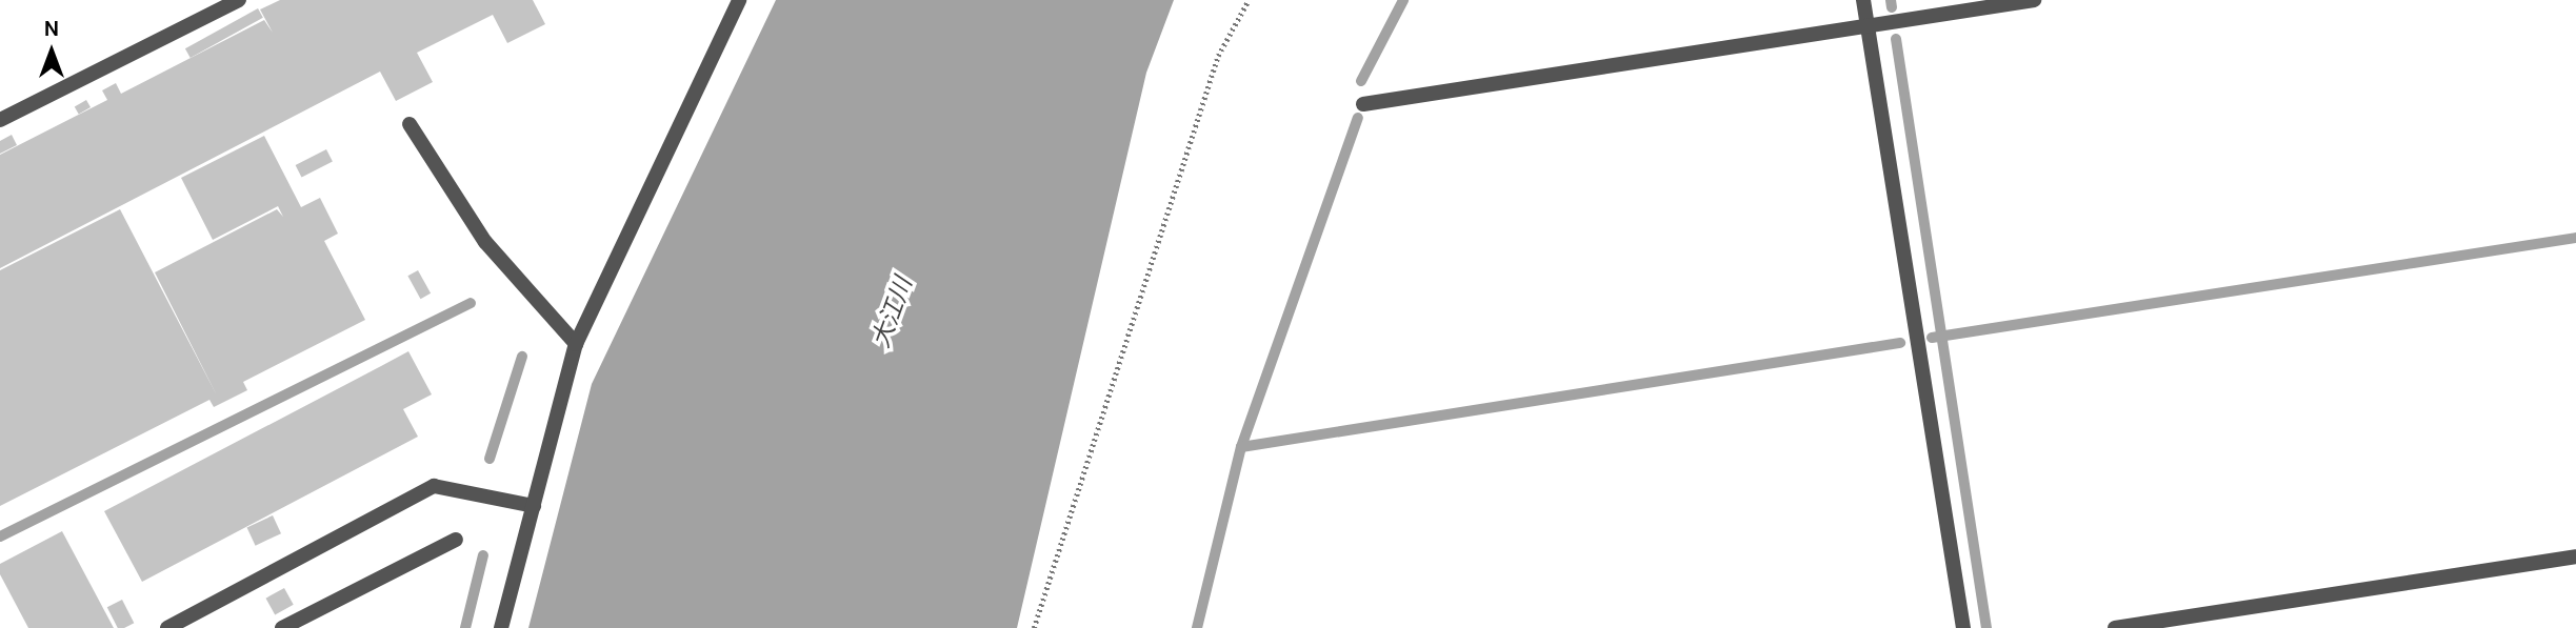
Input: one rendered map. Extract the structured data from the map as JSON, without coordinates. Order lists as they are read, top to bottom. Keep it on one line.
{"water":["大江川"],"north":"top"}
